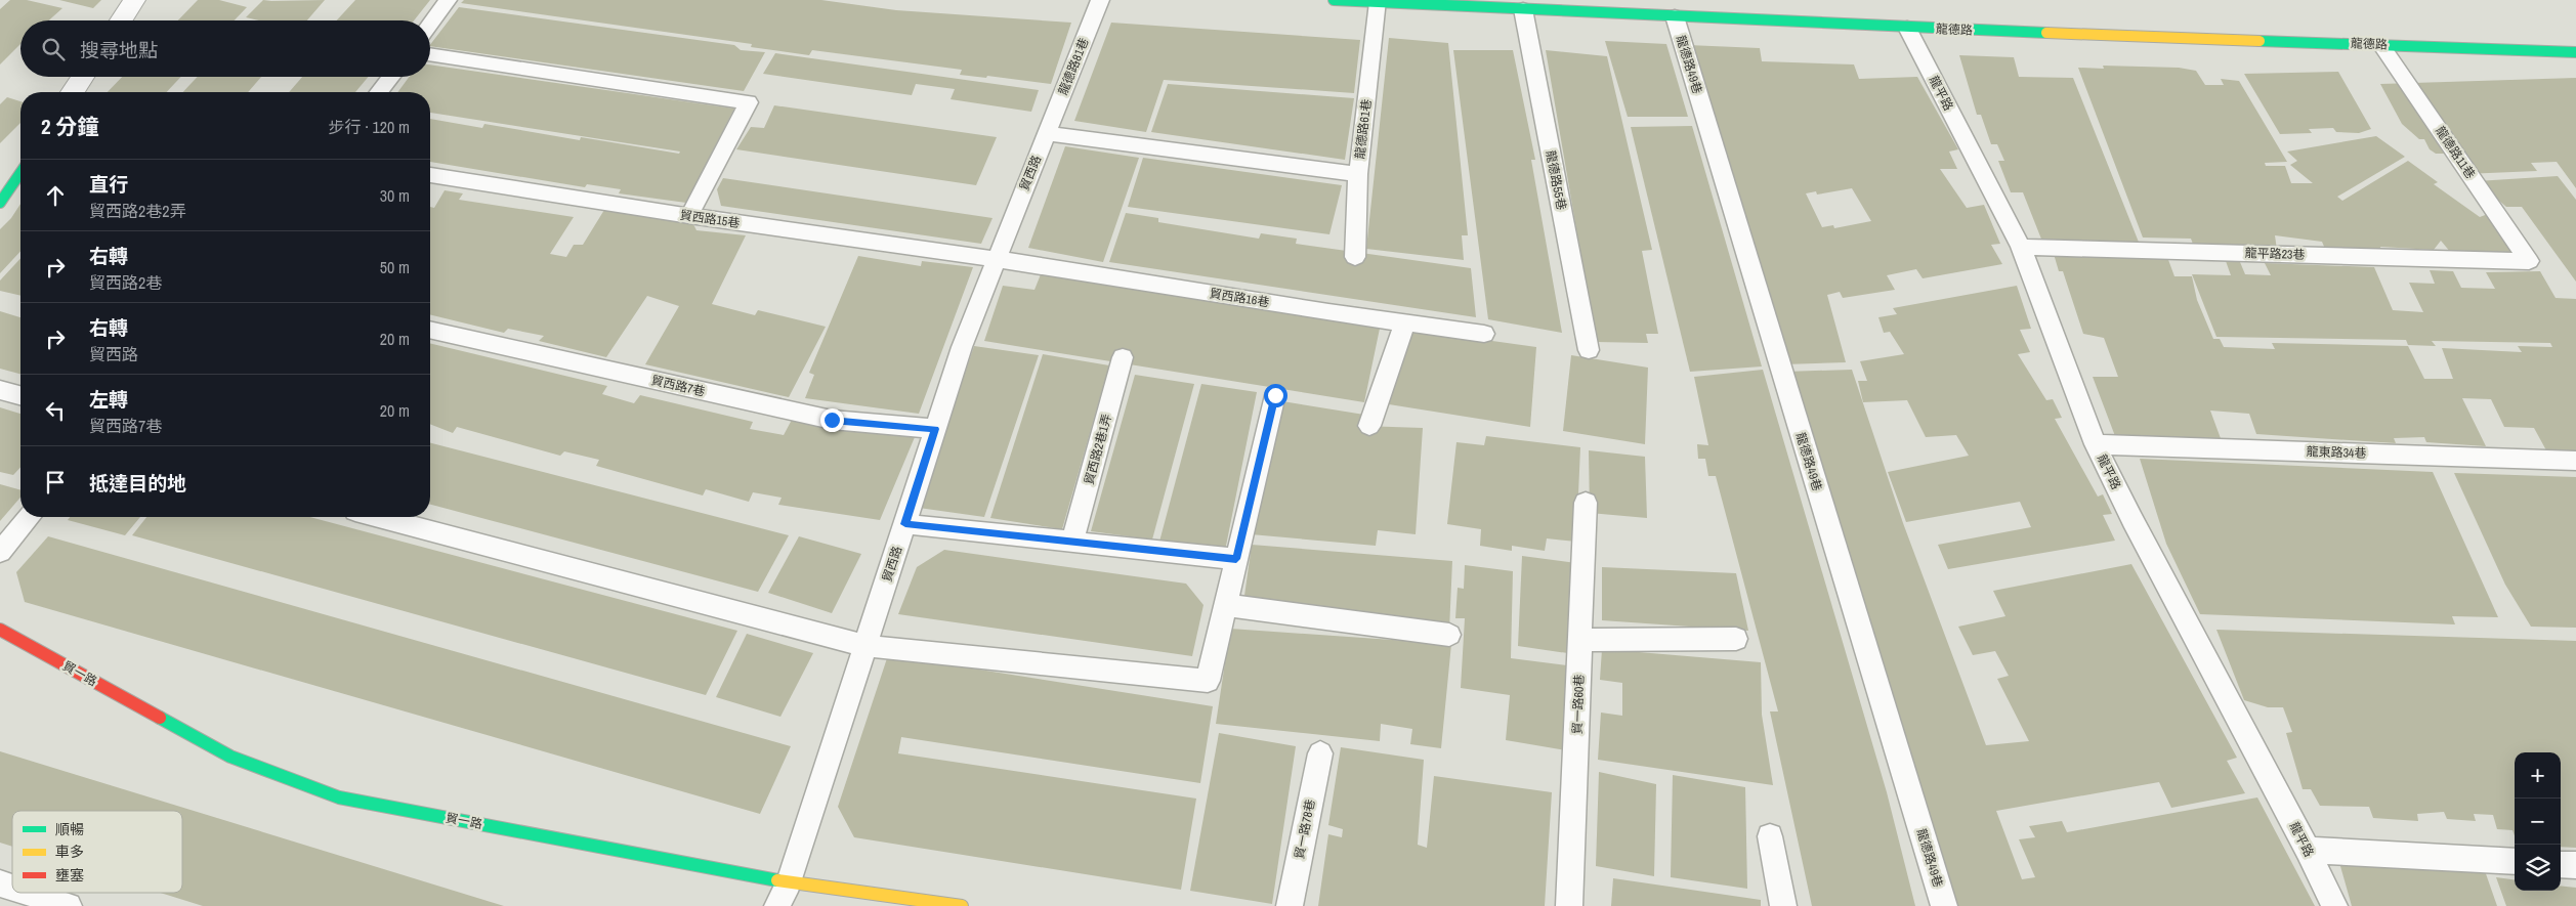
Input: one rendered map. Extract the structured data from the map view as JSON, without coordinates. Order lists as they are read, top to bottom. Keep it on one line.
{"streets":{"street":["龍德路","貿一路"],"lane":["龍德路49巷","龍德路81巷","龍平路","龍德路61巷","龍德路11巷","貿西路","龍德路55巷","貿西路15巷","龍平路23巷","貿西路16巷","貿西路7巷","貿西路2巷1弄","龍東路34巷","貿一路60巷","貿一路78巷"]},"crossings":[["龍德路","龍德路49巷"],["龍德路","龍平路"],["龍德路","龍德路61巷"],["龍德路","龍德路11巷"],["龍德路","龍德路55巷"],["龍德路81巷","貿西路"],["龍平路","龍平路23巷"],["龍平路","龍東路34巷"],["龍德路11巷","龍平路23巷"],["貿西路","貿西路15巷"],["貿西路","貿西路16巷"],["貿西路","貿西路7巷"],["貿西路","貿一路"],["貿西路15巷","貿西路16巷"]],"legend":["順暢","車多","壅塞"],"page":{"search":"搜尋地點","heading":["2 分鐘","步行 · 120 m"],"list":[["直行","貿西路2巷2弄","30 m"],["右轉","貿西路2巷","50 m"],["右轉","貿西路","20 m"],["左轉","貿西路7巷","20 m"],"抵達目的地"],"map_buttons":["+","−"]}}
